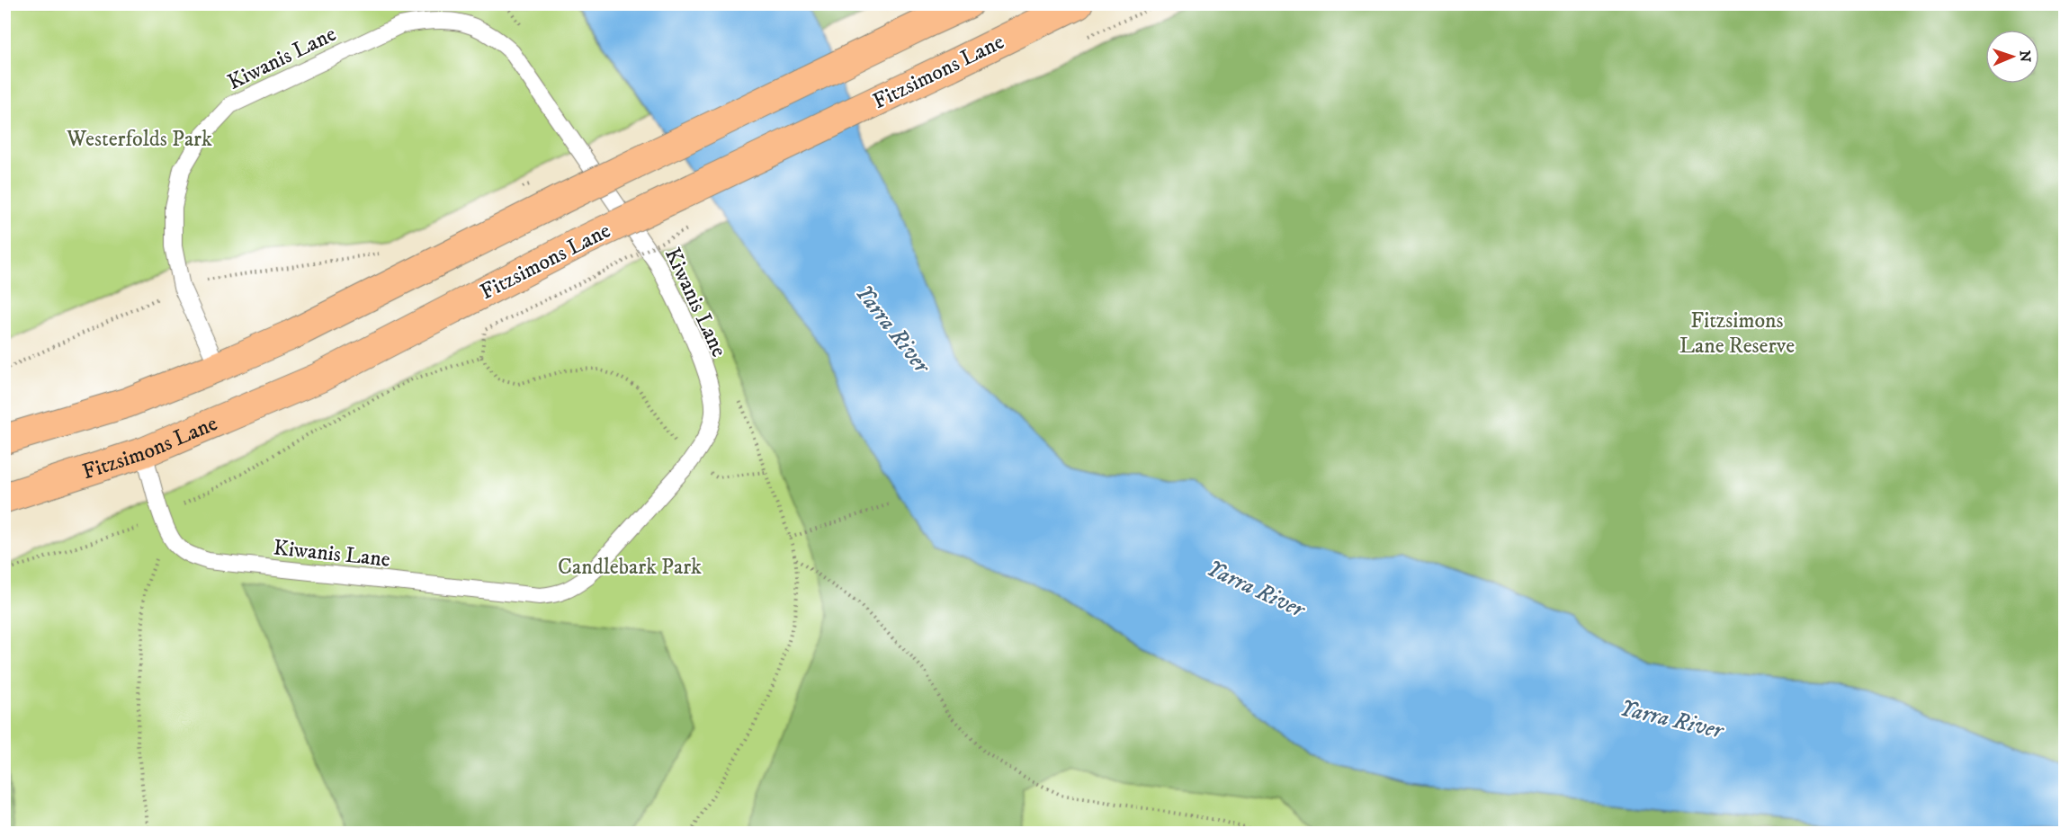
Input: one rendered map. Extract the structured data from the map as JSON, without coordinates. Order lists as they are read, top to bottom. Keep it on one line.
{"streets":{"main road":["Fitzsimons Lane"],"lane":["Kiwanis Lane"]},"crossings":[["Kiwanis Lane","Fitzsimons Lane"]],"water":["Yarra River"],"parks":["Westerfolds Park","Fitzsimons Lane Reserve","Candlebark Park"],"north":"right"}
